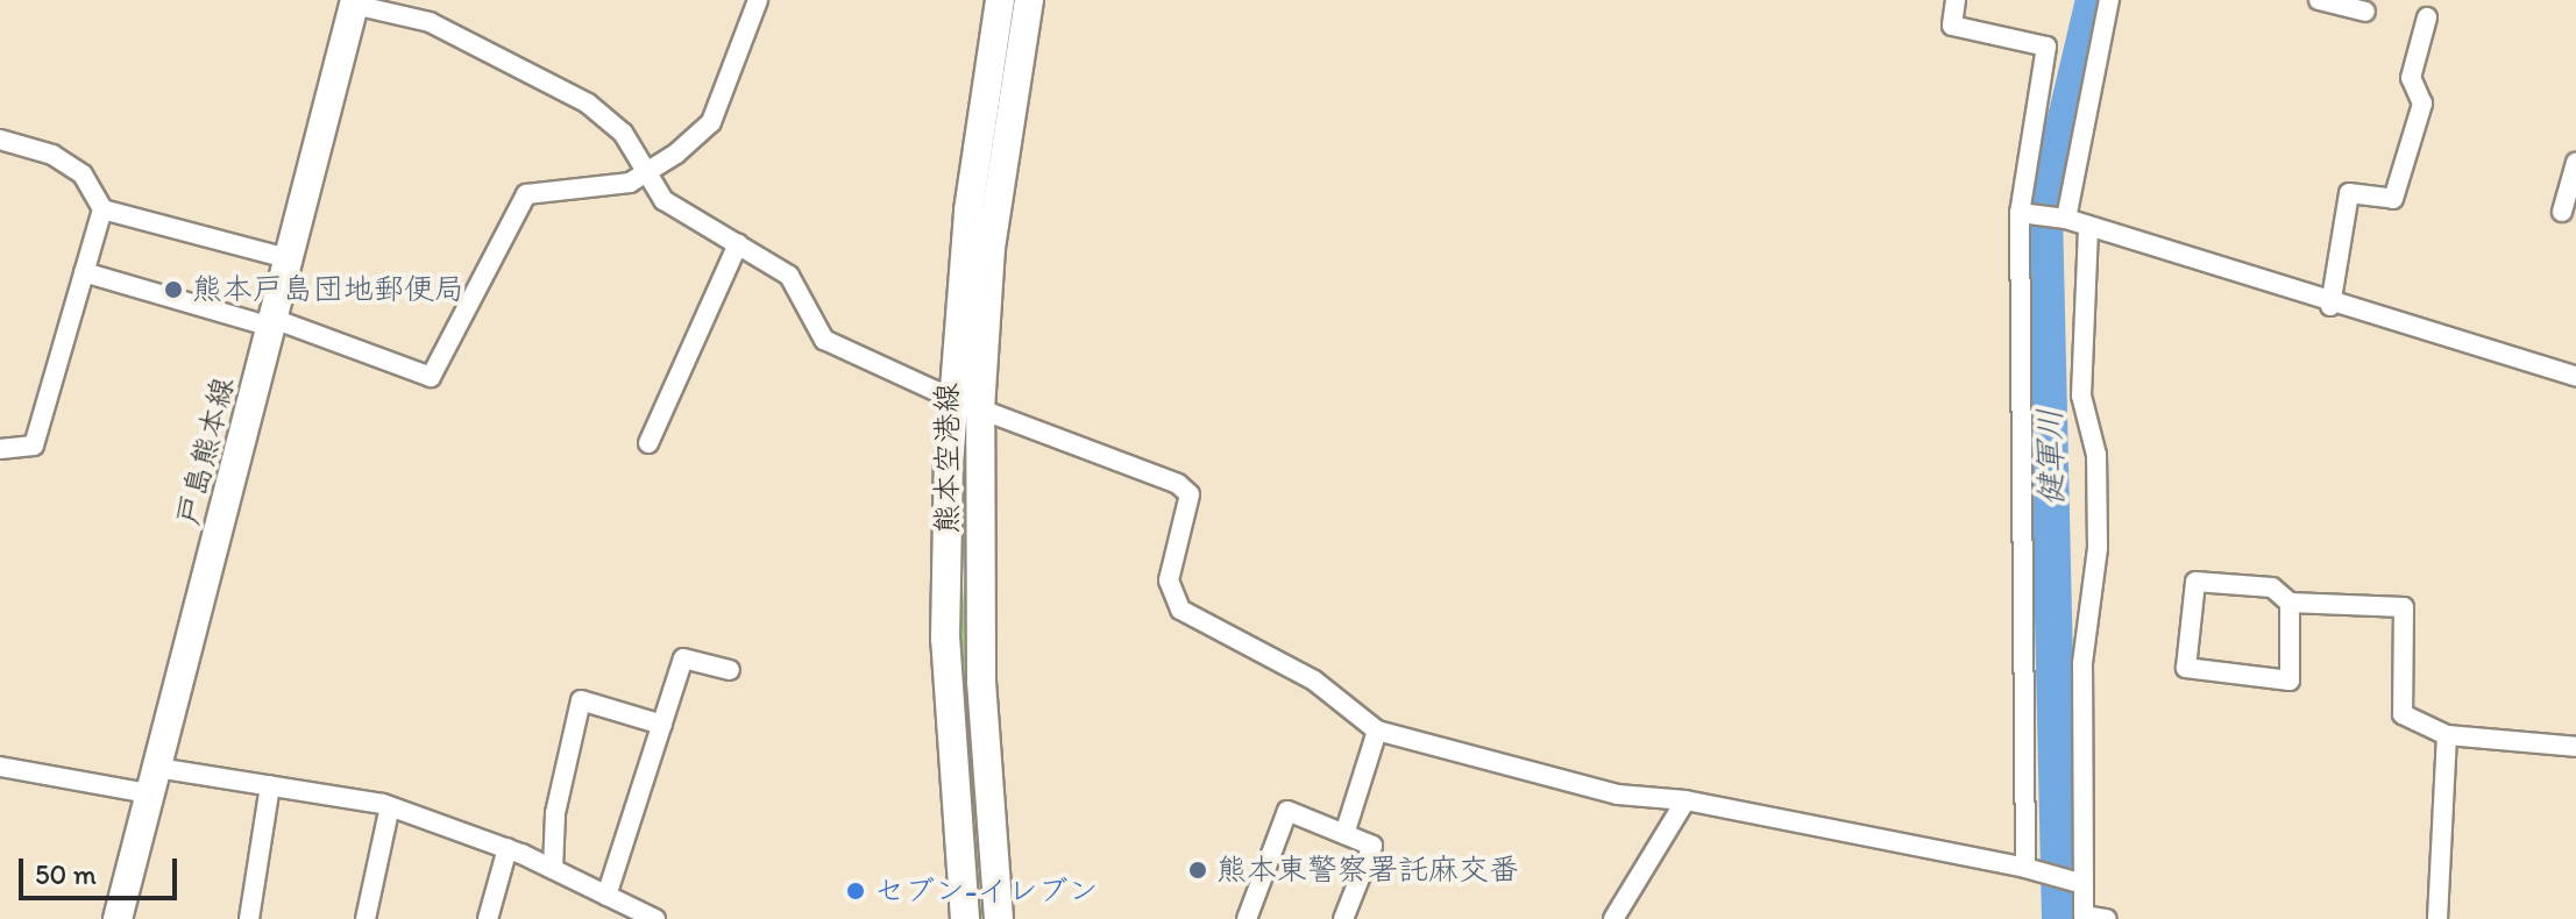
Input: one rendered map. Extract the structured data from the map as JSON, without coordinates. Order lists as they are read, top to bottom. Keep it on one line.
{"streets":{"main road":["戸島熊本線","熊本空港線"]},"water":["健軍川"],"places":["熊本戸島団地郵便局","熊本東警察署託麻交番","セブン-イレブン"],"scale_bar":"50 m"}
